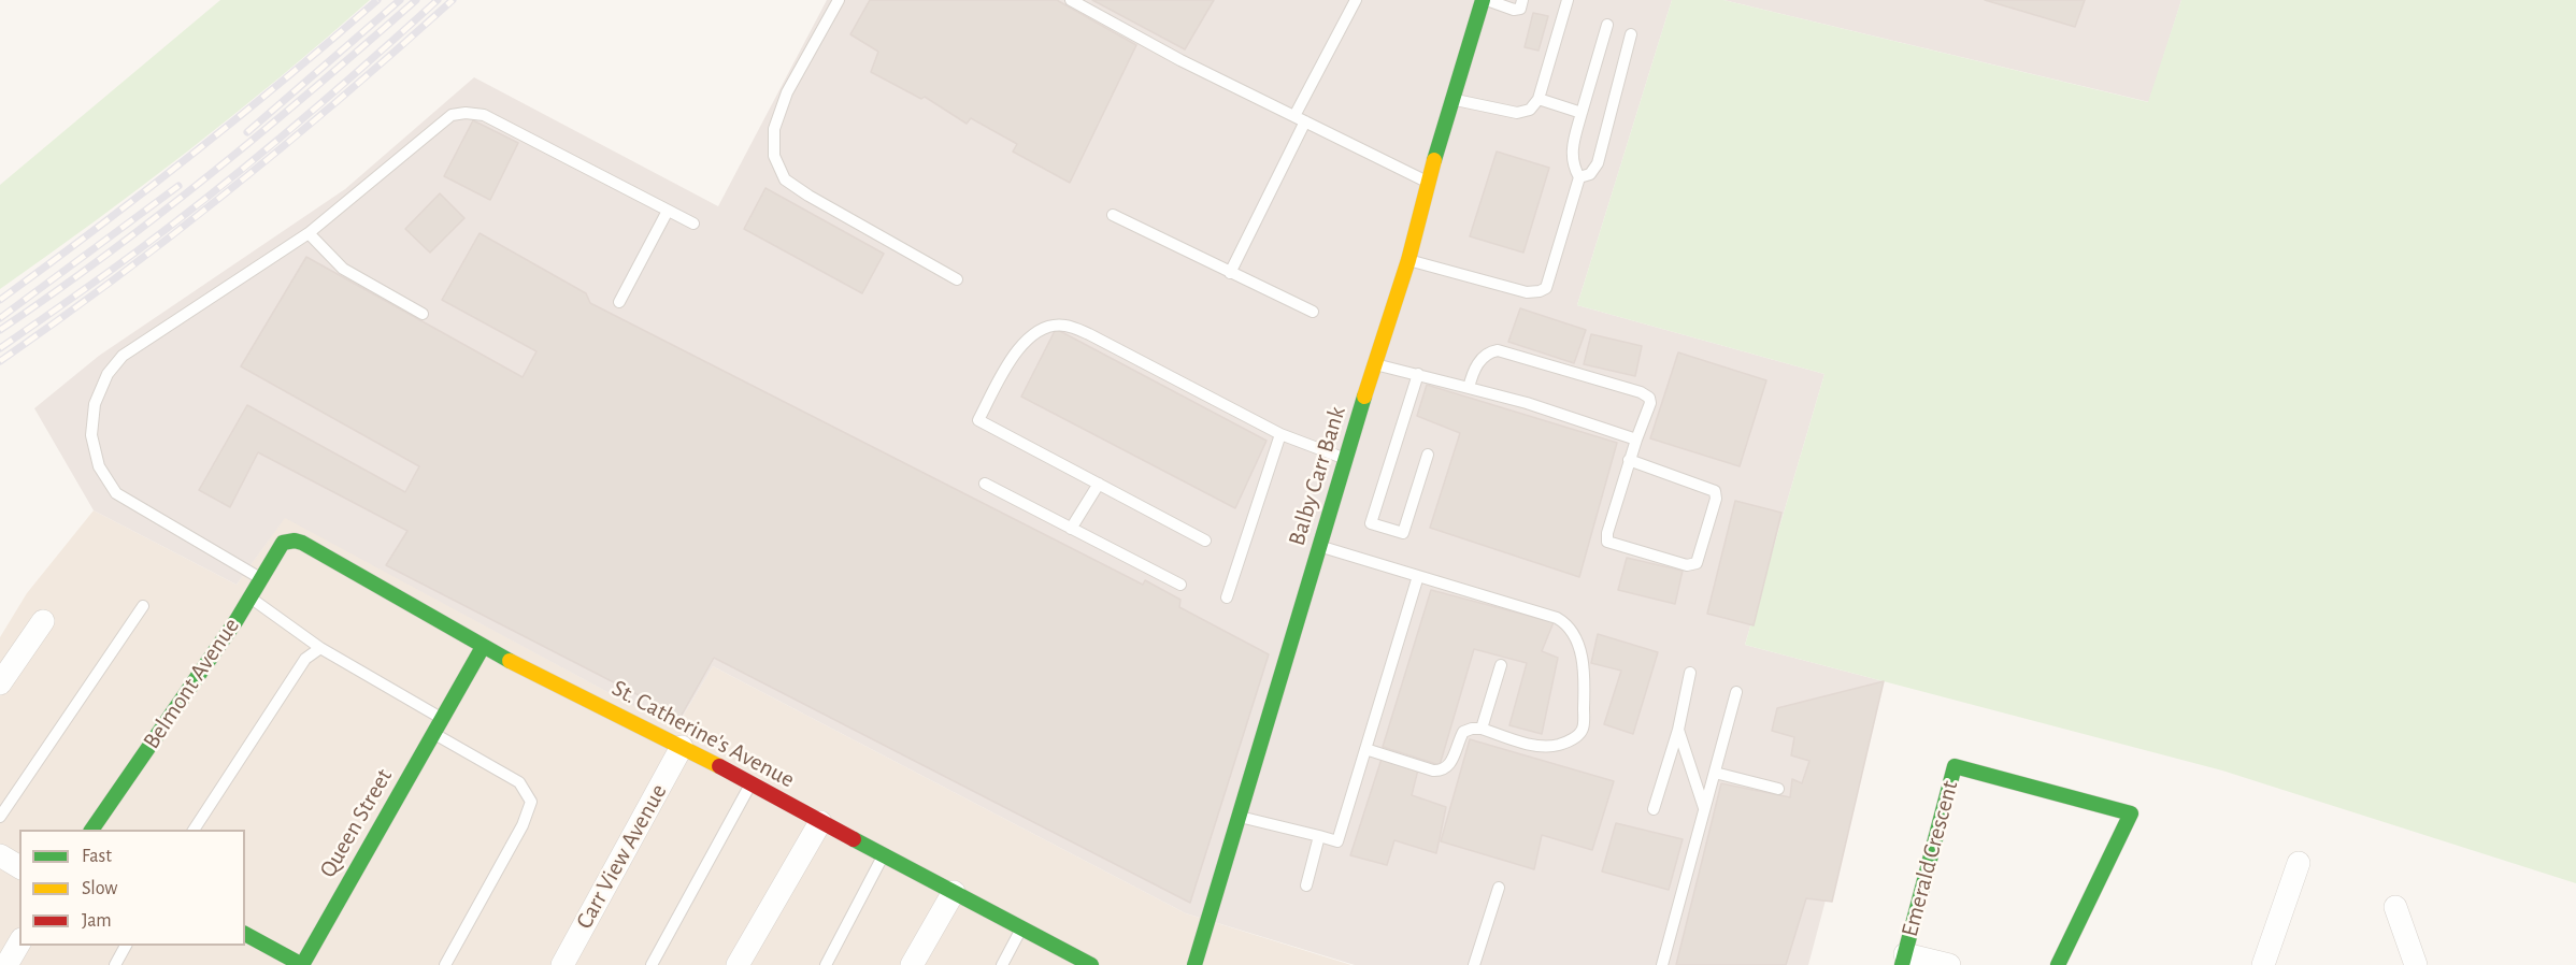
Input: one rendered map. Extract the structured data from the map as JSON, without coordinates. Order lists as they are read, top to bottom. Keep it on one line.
{"streets":{"street":["Balby Carr Bank","Belmont Avenue","St. Catherine's Avenue","Queen Street","Carr View Avenue","Emerald Crescent"]},"crossings":[["Belmont Avenue","St. Catherine's Avenue"],["St. Catherine's Avenue","Queen Street"],["St. Catherine's Avenue","Carr View Avenue"]],"legend":["Fast","Slow","Jam"]}
